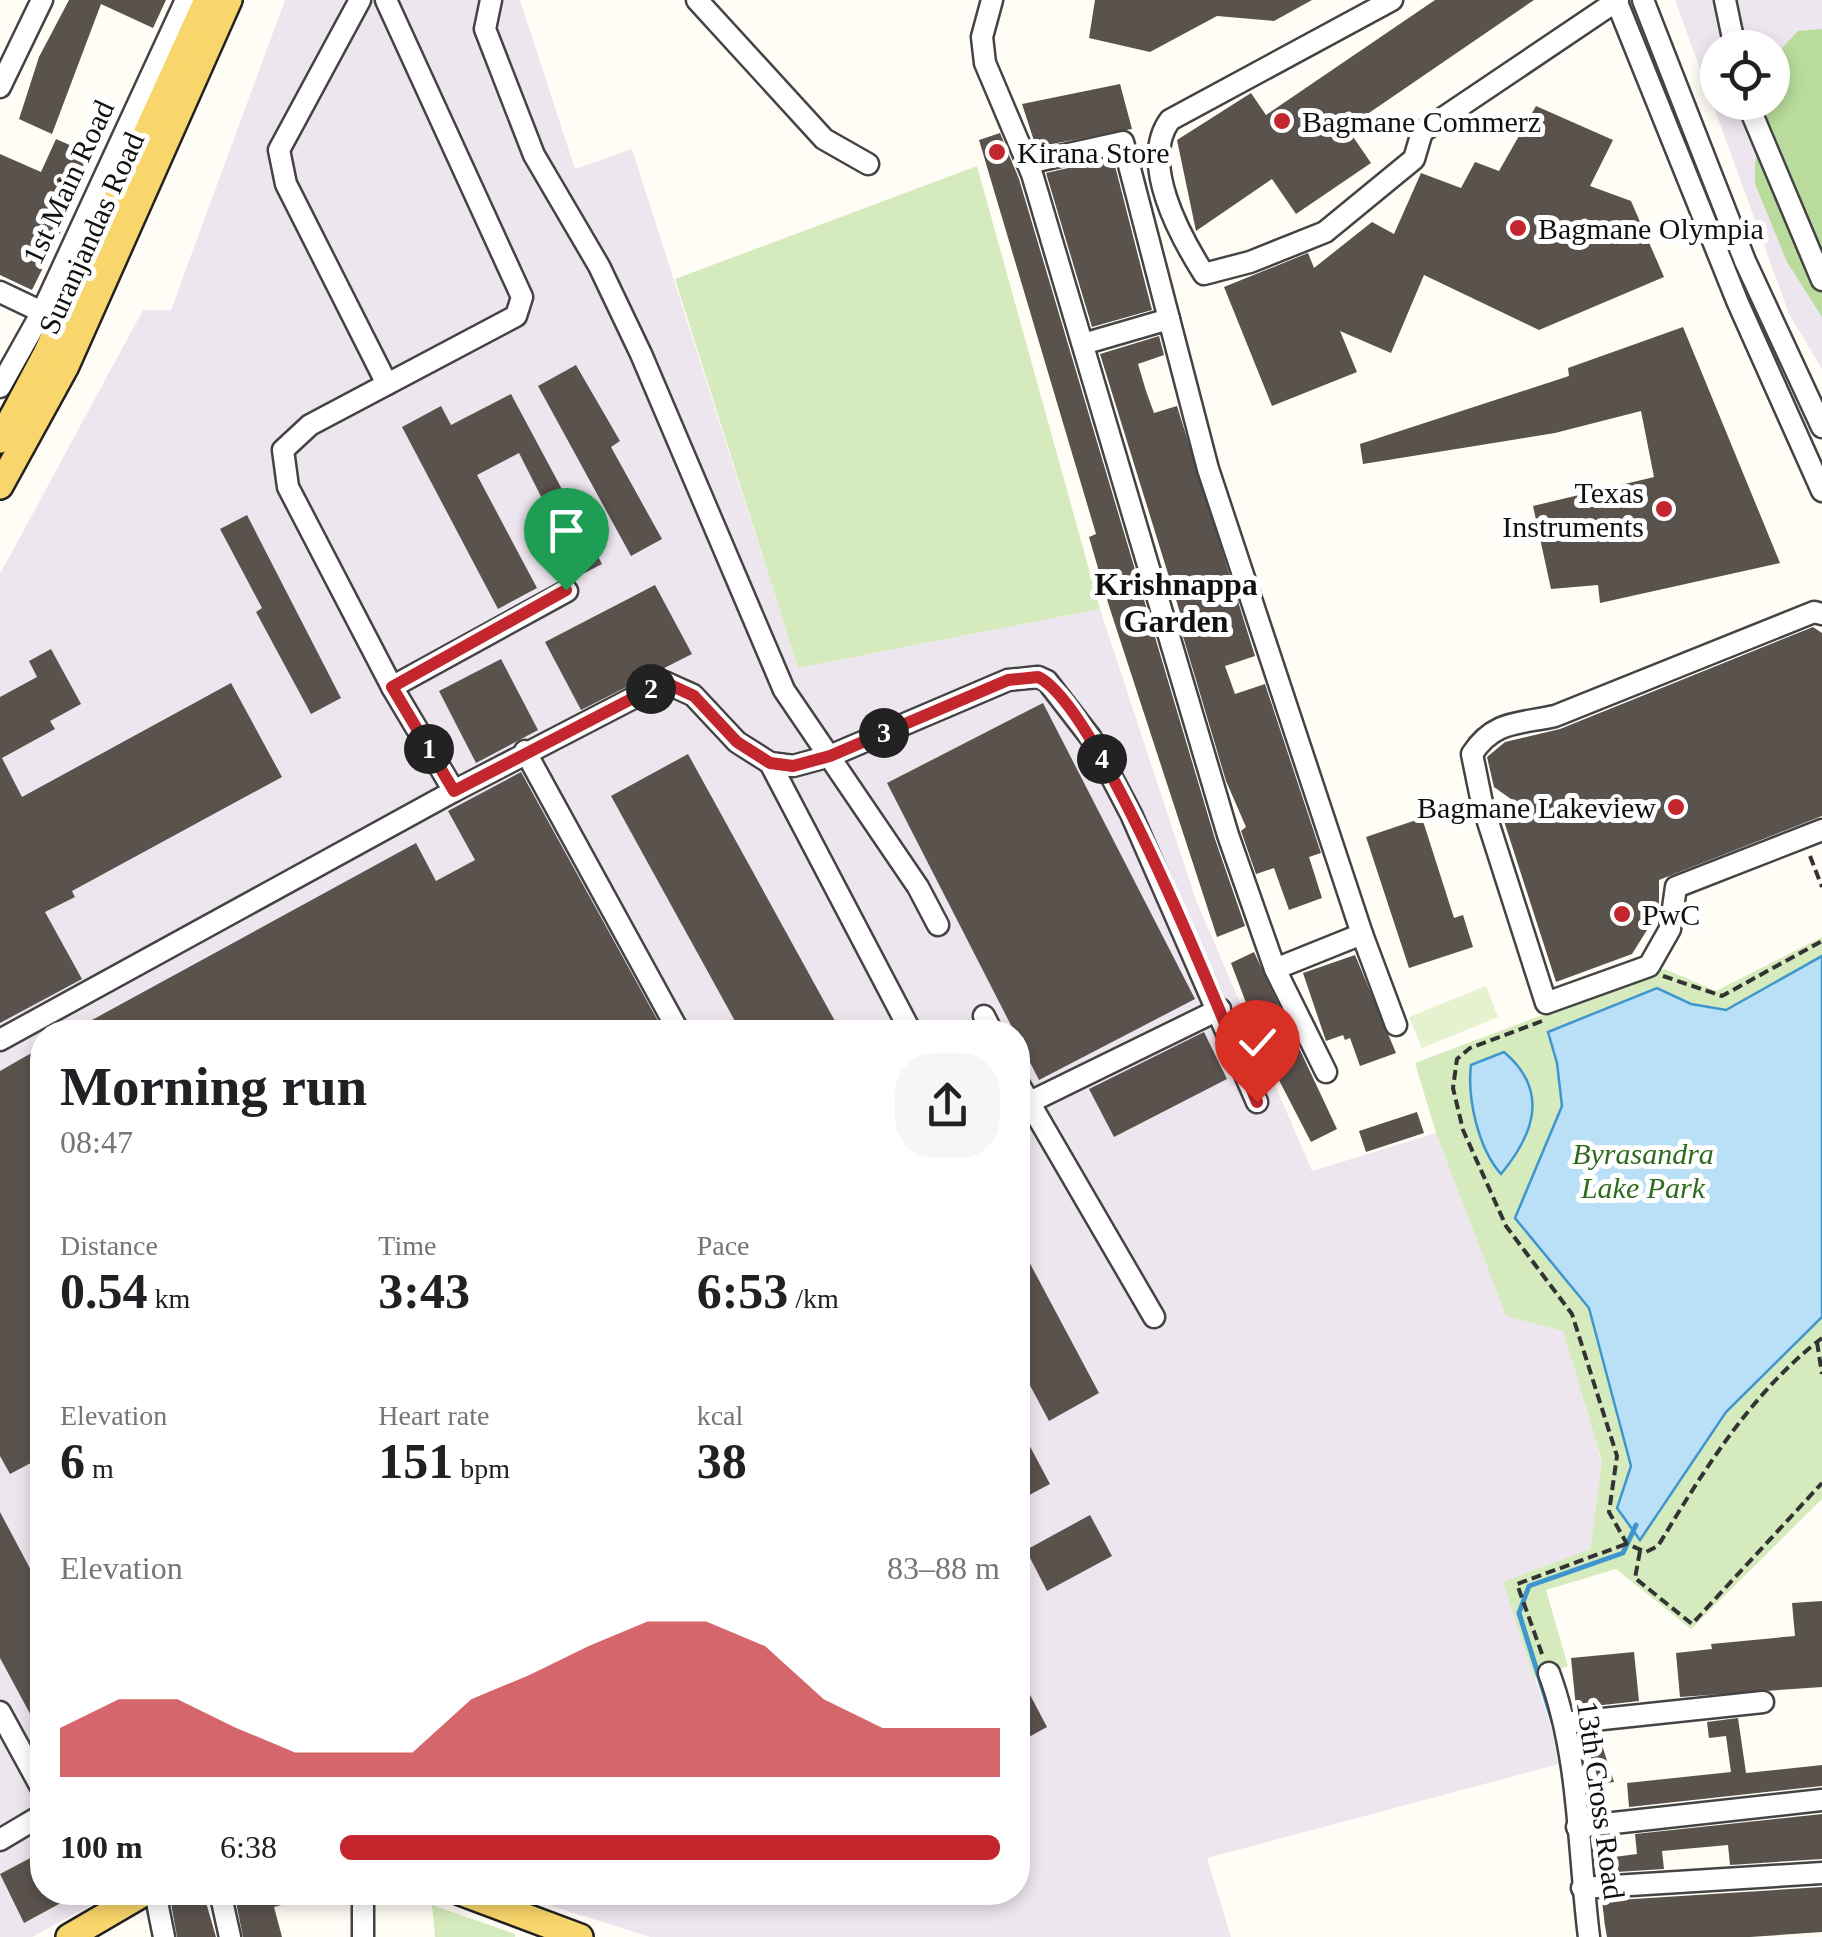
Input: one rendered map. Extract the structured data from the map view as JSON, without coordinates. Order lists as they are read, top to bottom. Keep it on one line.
{"streets":{"main road":["Suranjandas Road"],"street":["1st Main Road","13th Cross Road"]},"districts":["Krishnappa Garden"],"parks":["Byrasandra Lake Park"],"places":["Bagmane Commerz","Kirana Store","Bagmane Olympia","Texas Instruments","Bagmane Lakeview","PwC"],"page":{"pins":["2","3","1","4"],"heading":["Morning run","08:47"],"stats":[["Distance","0.54 km"],["Time","3:43"],["Pace","6:53 /km"],["Elevation","6 m"],["Heart rate","151 bpm"],["kcal","38"]],"chart":["Elevation","83–88 m"],"list":[{"name":"100 m","note":"6:38"}]}}
